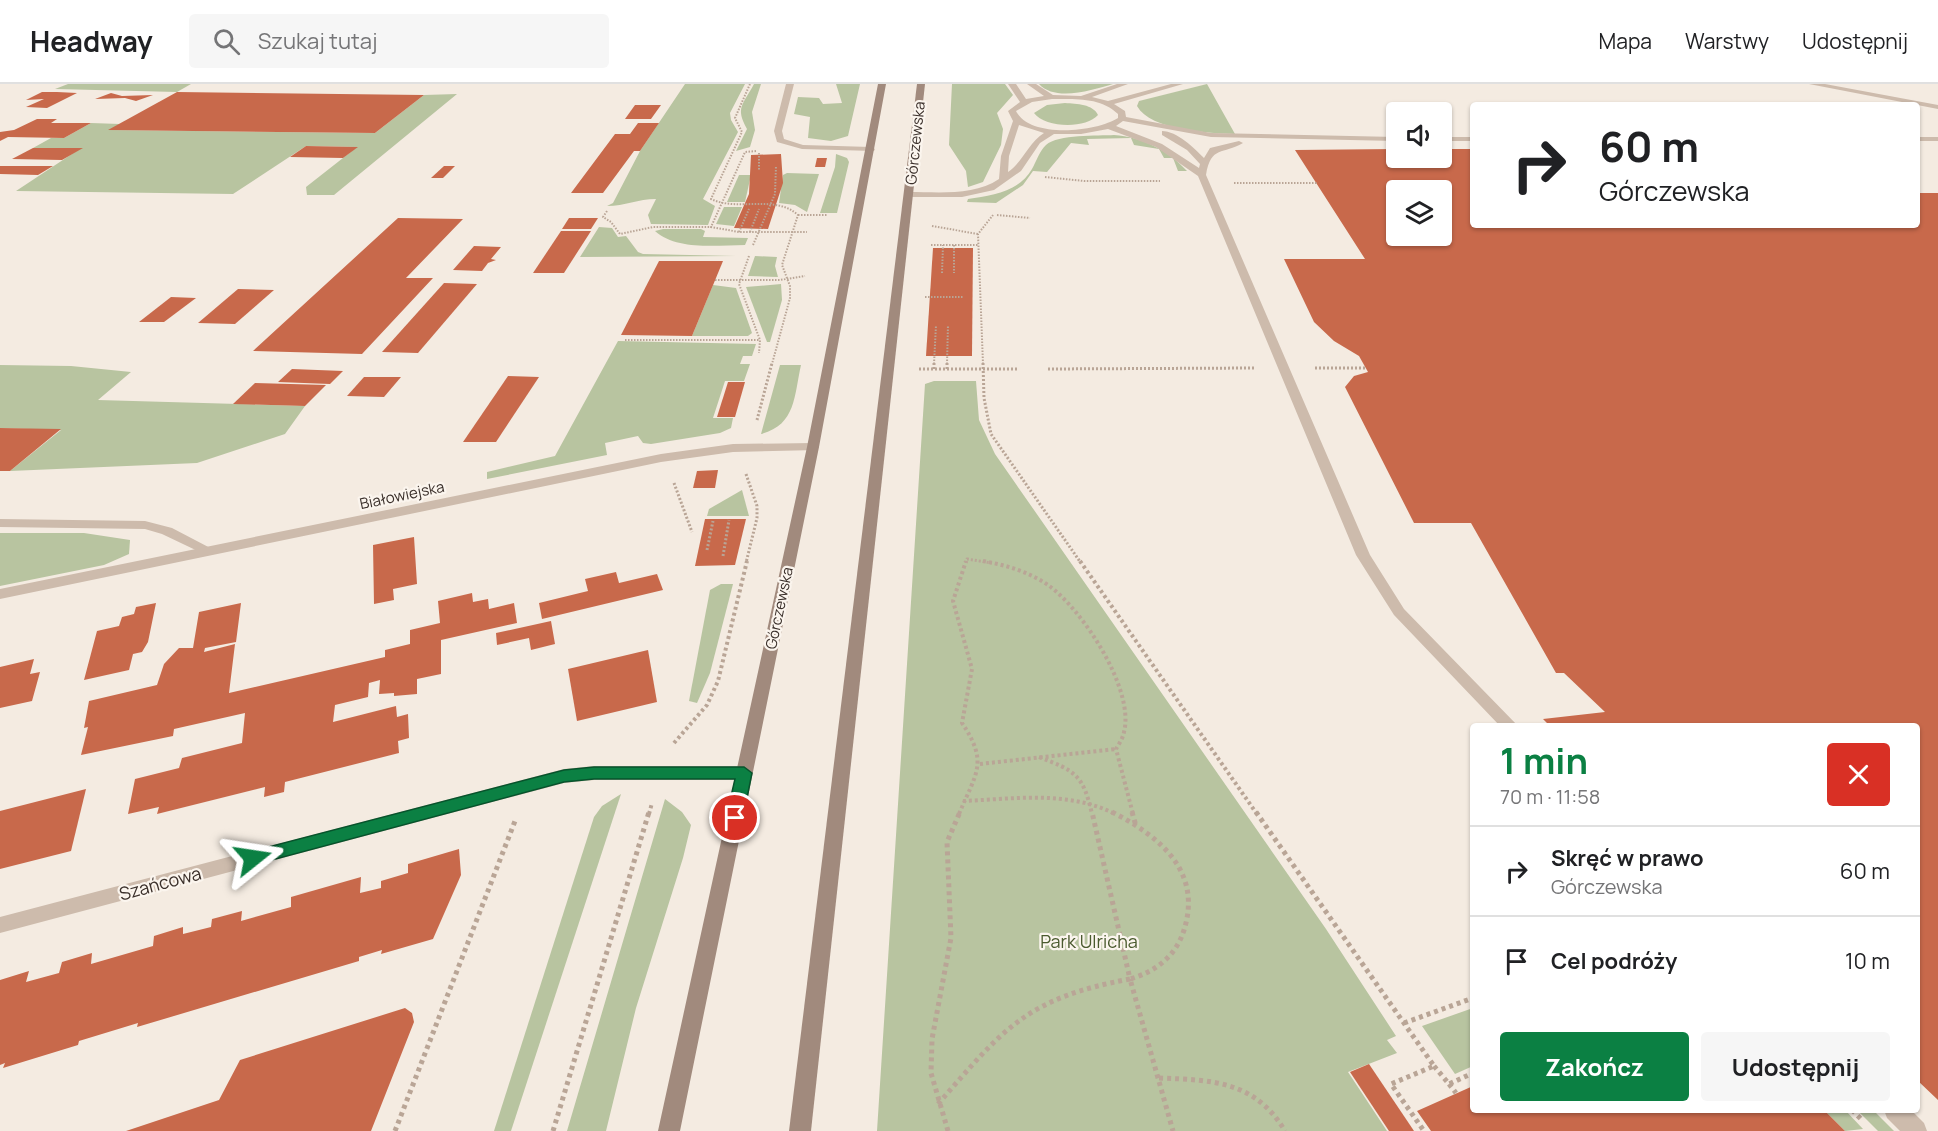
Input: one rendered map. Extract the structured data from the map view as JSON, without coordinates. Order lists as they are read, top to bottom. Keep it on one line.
{"streets":{"main road":["Górczewska"],"street":["Białowiejska","Szańcowa"]},"crossings":[["Górczewska","Białowiejska"],["Górczewska","Szańcowa"]],"parks":["Park Ulricha"],"page":{"header":"Headway","search":"Szukaj tutaj","nav":["Mapa","Warstwy","Udostępnij"],"turn":["60 m","Górczewska"],"heading":["1 min","70 m · 11:58"],"list":[{"name":"Skręć w prawo","note":"Górczewska","value":"60 m"},{"name":"Cel podróży","value":"10 m"}],"buttons":["Zakończ","Udostępnij"]}}
